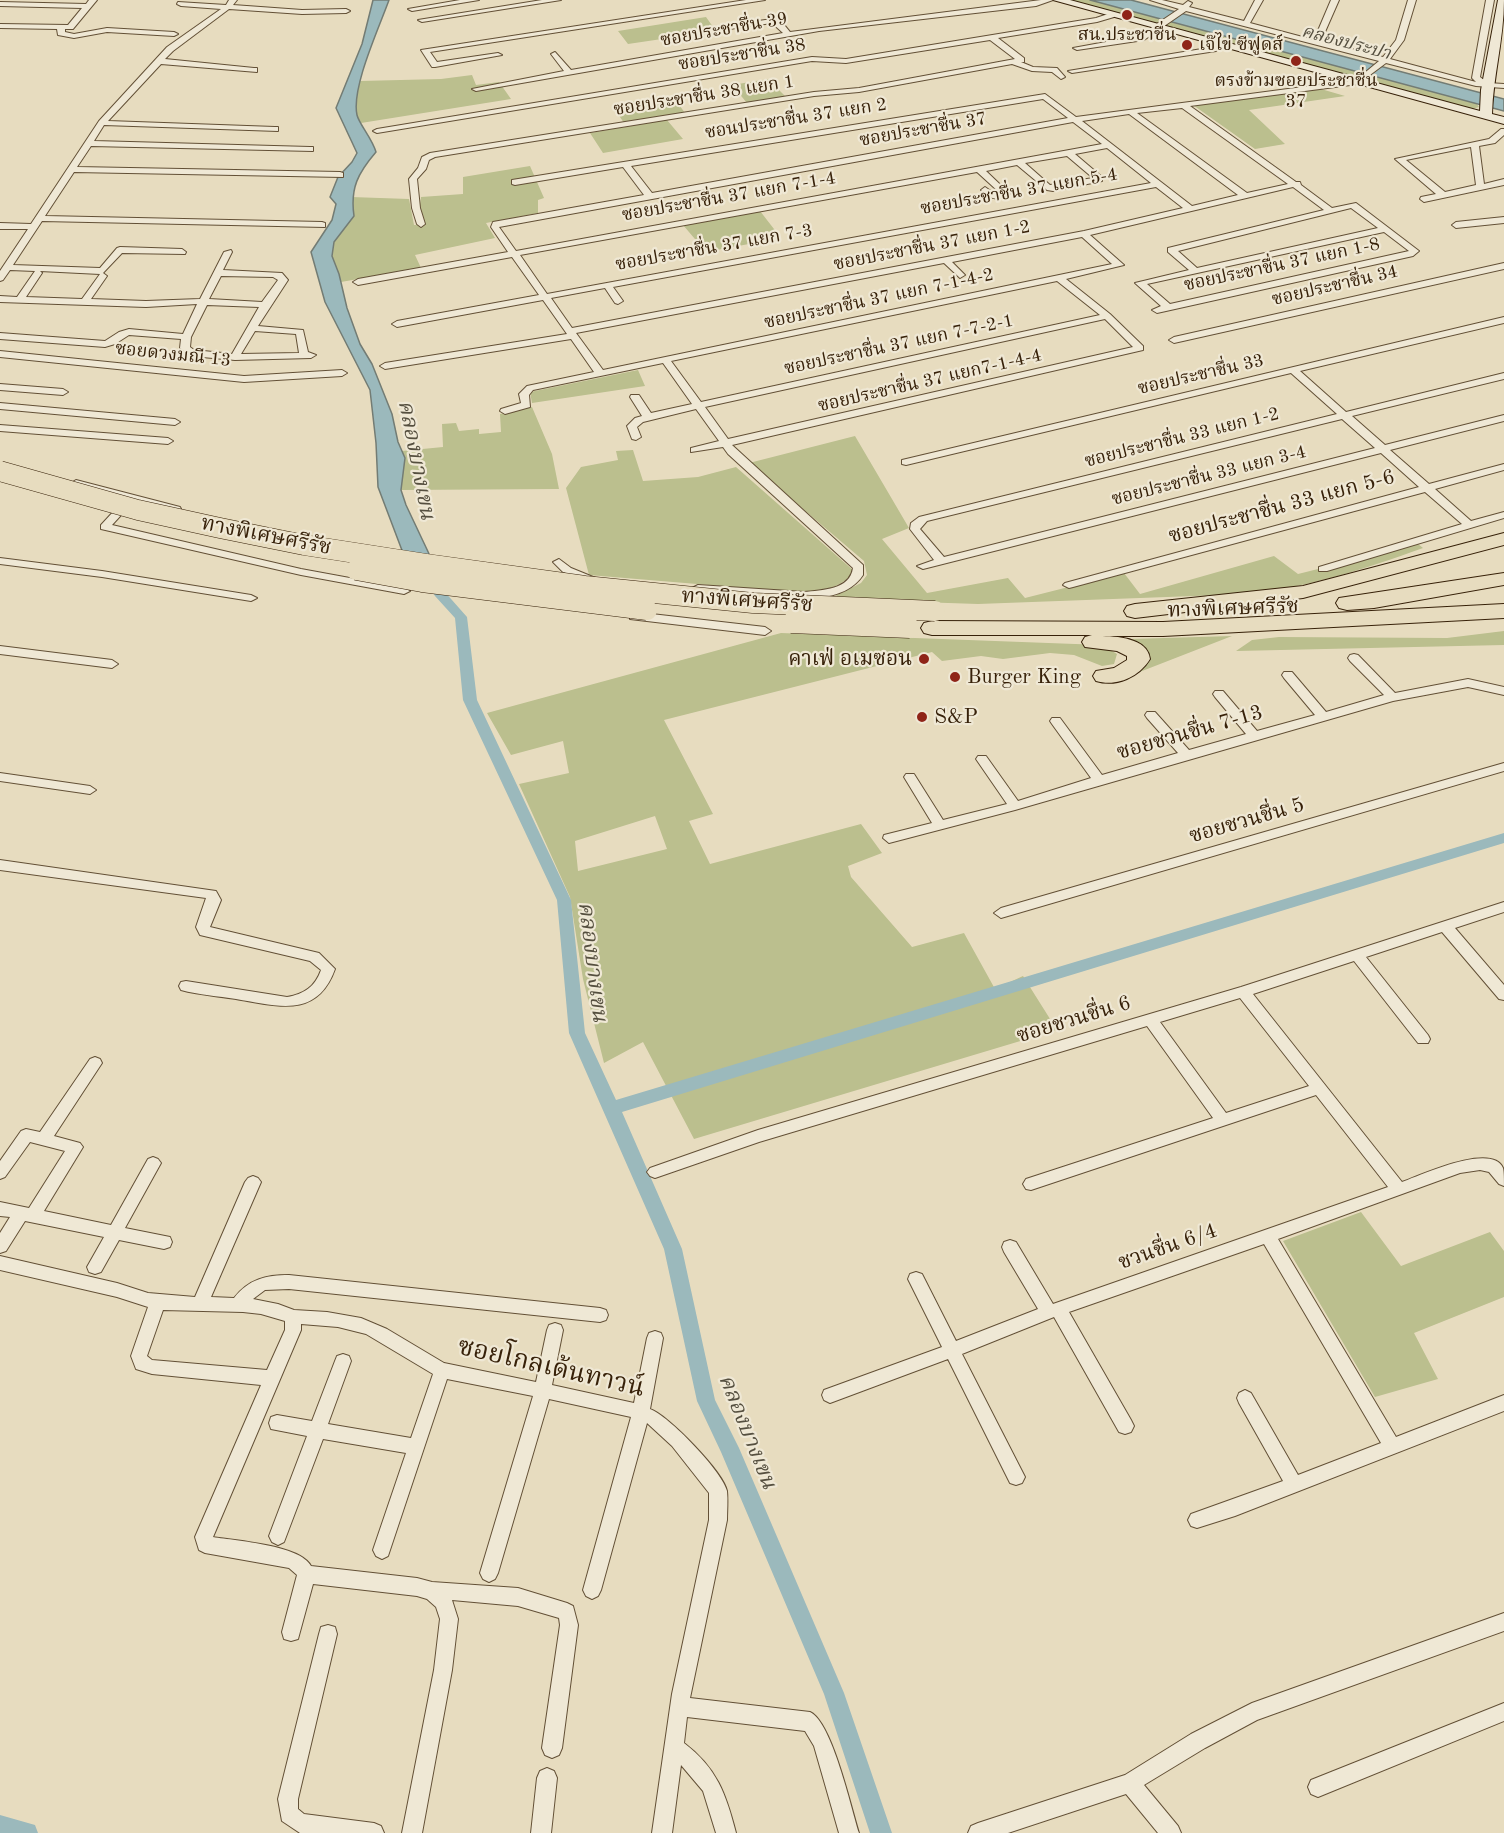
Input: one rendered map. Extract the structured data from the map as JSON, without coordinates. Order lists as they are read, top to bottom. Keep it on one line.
{"streets":{"highway":["ทางพิเศษศรีรัช"],"street":["ซอยประชาชื่น 39","ซอยประชาชื่น 38","ซอยประชาชื่น 38 แยก 1","ซอนประชาชื่น 37 แยก 2","ซอยประชาชื่น 37","ซอยประชาชื่น 37 แยก 5-4","ซอยประชาชื่น 37 แยก 7-1-4","ซอยประชาชื่น 37 แยก 1-2","ซอยประชาชื่น 37 แยก 7-3","ซอยประชาชื่น 37 แยก 1-8","ซอยประชาชื่น 34","ซอยประชาชื่น 37 แยก 7-1-4-2","ซอยประชาชื่น 37 แยก 7-7-2-1","ซอยดวงมณี 13","ซอยประชาชื่น 33","ซอยประชาชื่น 37 แยก7-1-4-4","ซอยประชาชื่น 33 แยก 1-2","ซอยประชาชื่น 33 แยก 3-4","ซอยประชาชื่น 33 แยก 5-6","ซอยชวนชื่น 7-13","ซอยชวนชื่น 5","ซอยชวนชื่น 6","ชวนชื่น 6/4","ซอยโกลเด้นทาวน์"]},"crossings":[["ซอนประชาชื่น 37 แยก 2","ซอยประชาชื่น 37"],["ซอนประชาชื่น 37 แยก 2","ซอยประชาชื่น 37 แยก 5-4"],["ซอนประชาชื่น 37 แยก 2","ซอยประชาชื่น 37 แยก 7-1-4"],["ซอนประชาชื่น 37 แยก 2","ซอยประชาชื่น 37 แยก 1-2"],["ซอยประชาชื่น 37","ซอยประชาชื่น 37 แยก 7-1-4"],["ซอยประชาชื่น 37 แยก 5-4","ซอยประชาชื่น 37 แยก 7-3"],["ซอยประชาชื่น 37 แยก 1-2","ซอยประชาชื่น 37 แยก 7-1-4-2"],["ซอยประชาชื่น 37 แยก 7-7-2-1","ซอยประชาชื่น 37 แยก7-1-4-4"],["ซอยประชาชื่น 33 แยก 1-2","ซอยประชาชื่น 33 แยก 3-4"]],"water":["คลองประปา","คลองบางเขน"],"places":["สน.ประชาชื่น","เจ๊ไข่ ซีฟูดส์","ตรงข้ามซอยประชาชื่น 37","คาเฟ่ อเมซอน","Burger King","S&P"]}
